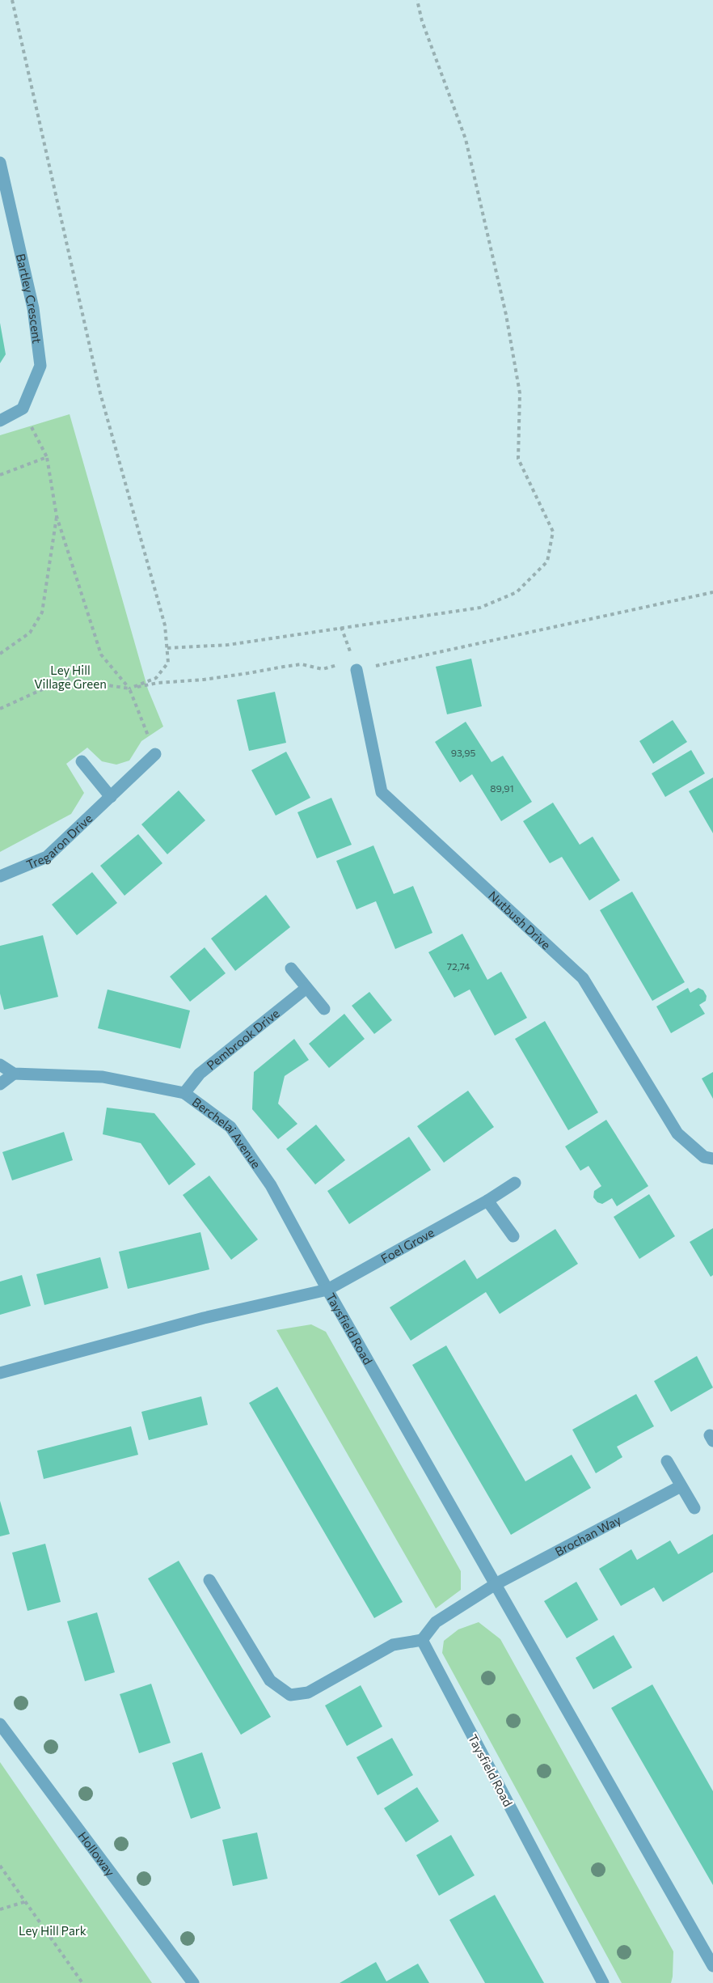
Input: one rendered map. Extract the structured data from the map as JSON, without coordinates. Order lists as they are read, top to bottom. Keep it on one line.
{"streets":{"street":["Bartley Crescent","Tregaron Drive","Nutbush Drive","Pembrook Drive","Berchelai Avenue","Foel Grove","Taysfield Road","Brochan Way","Holloway"]},"crossings":[["Pembrook Drive","Berchelai Avenue"],["Berchelai Avenue","Foel Grove"],["Berchelai Avenue","Taysfield Road"],["Foel Grove","Taysfield Road"],["Taysfield Road","Brochan Way"]],"parks":["Ley Hill Village Green","Ley Hill Park"],"house_numbers":["93,95","89,91","72,74"]}
